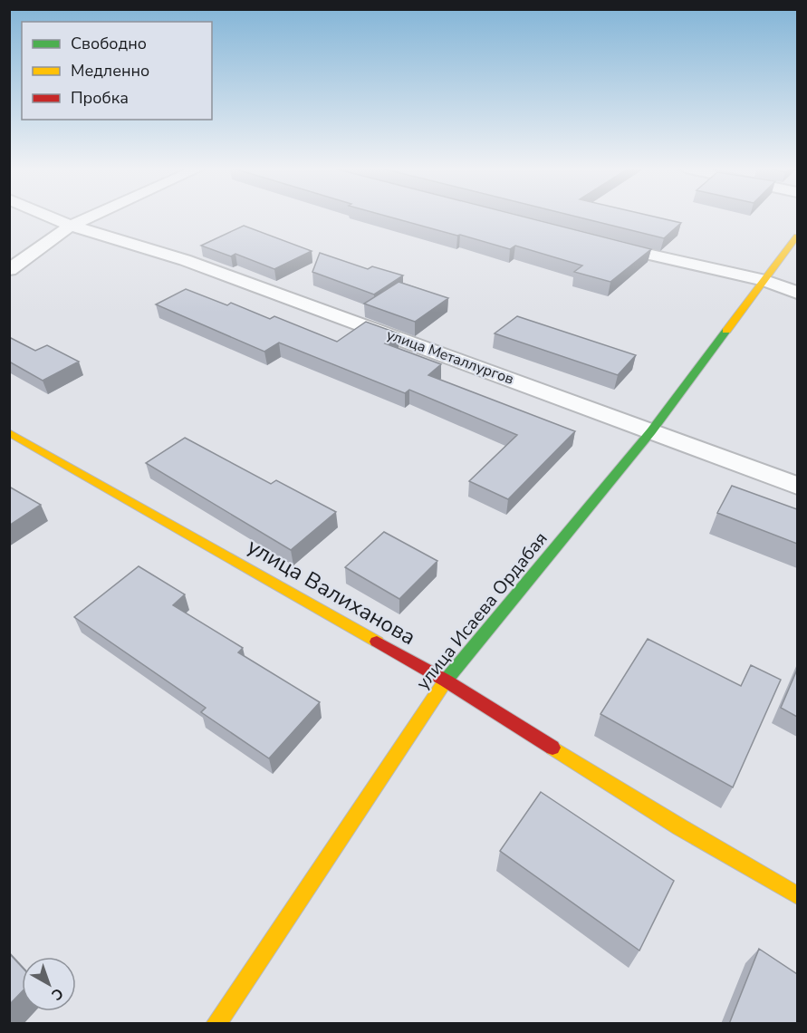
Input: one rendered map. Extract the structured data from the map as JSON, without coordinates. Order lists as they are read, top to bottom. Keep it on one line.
{"streets":{"street":["улица Металлургов","улица Валиханова","улица Исаева Ордабая"]},"crossings":[["улица Металлургов","улица Исаева Ордабая"],["улица Валиханова","улица Исаева Ордабая"]],"legend":["Свободно","Медленно","Пробка"],"north":"bottom right"}
